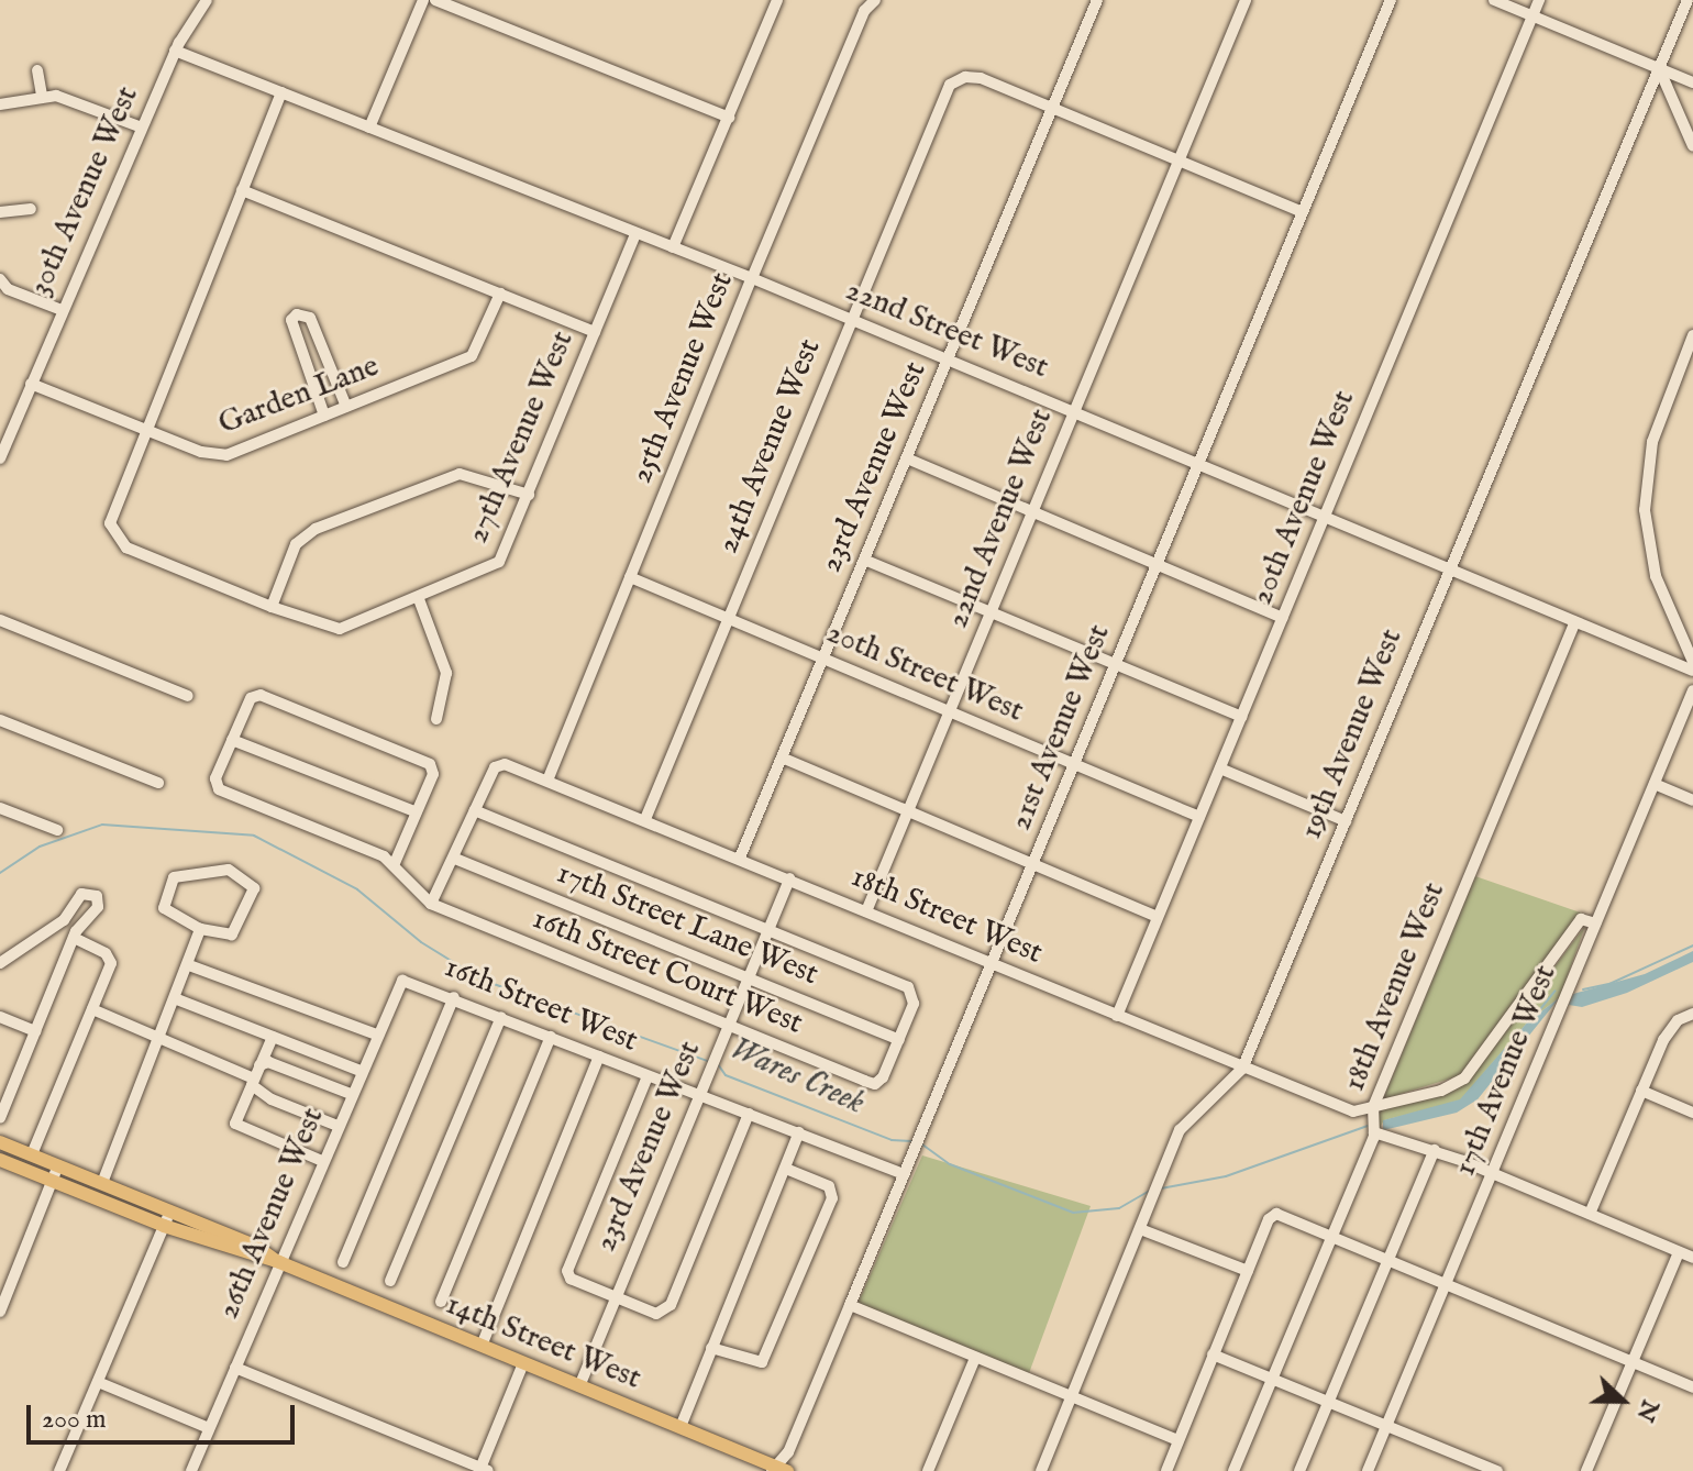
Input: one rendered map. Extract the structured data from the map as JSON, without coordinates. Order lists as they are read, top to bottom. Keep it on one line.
{"streets":{"main road":["14th Street West"],"street":["30th Avenue West","22nd Street West","25th Avenue West","Garden Lane","27th Avenue West","24th Avenue West","23rd Avenue West","20th Avenue West","22nd Avenue West","20th Street West","21st Avenue West","19th Avenue West","18th Street West","17th Street Lane West","16th Street Court West","18th Avenue West","16th Street West","17th Avenue West","26th Avenue West"]},"crossings":[["30th Avenue West","22nd Street West"],["30th Avenue West","Garden Lane"],["22nd Street West","25th Avenue West"],["22nd Street West","27th Avenue West"],["22nd Street West","24th Avenue West"],["22nd Street West","23rd Avenue West"],["22nd Street West","20th Avenue West"],["22nd Street West","22nd Avenue West"],["22nd Street West","21st Avenue West"],["22nd Street West","19th Avenue West"],["22nd Street West","18th Avenue West"],["25th Avenue West","20th Street West"],["25th Avenue West","18th Street West"],["Garden Lane","27th Avenue West"],["24th Avenue West","23rd Avenue West"],["24th Avenue West","20th Street West"],["24th Avenue West","18th Street West"],["23rd Avenue West","20th Street West"],["23rd Avenue West","18th Street West"],["23rd Avenue West","17th Street Lane West"],["23rd Avenue West","16th Street Court West"],["23rd Avenue West","16th Street West"],["23rd Avenue West","14th Street West"],["20th Avenue West","20th Street West"],["20th Avenue West","18th Street West"],["22nd Avenue West","20th Street West"],["22nd Avenue West","18th Street West"],["20th Street West","21st Avenue West"],["21st Avenue West","18th Street West"],["21st Avenue West","16th Street West"],["21st Avenue West","14th Street West"],["19th Avenue West","18th Street West"],["18th Street West","18th Avenue West"],["18th Street West","17th Avenue West"],["17th Street Lane West","16th Street Court West"],["16th Street West","26th Avenue West"],["26th Avenue West","14th Street West"]],"water":["Wares Creek"],"scale_bar":"200 m","north":"right"}
